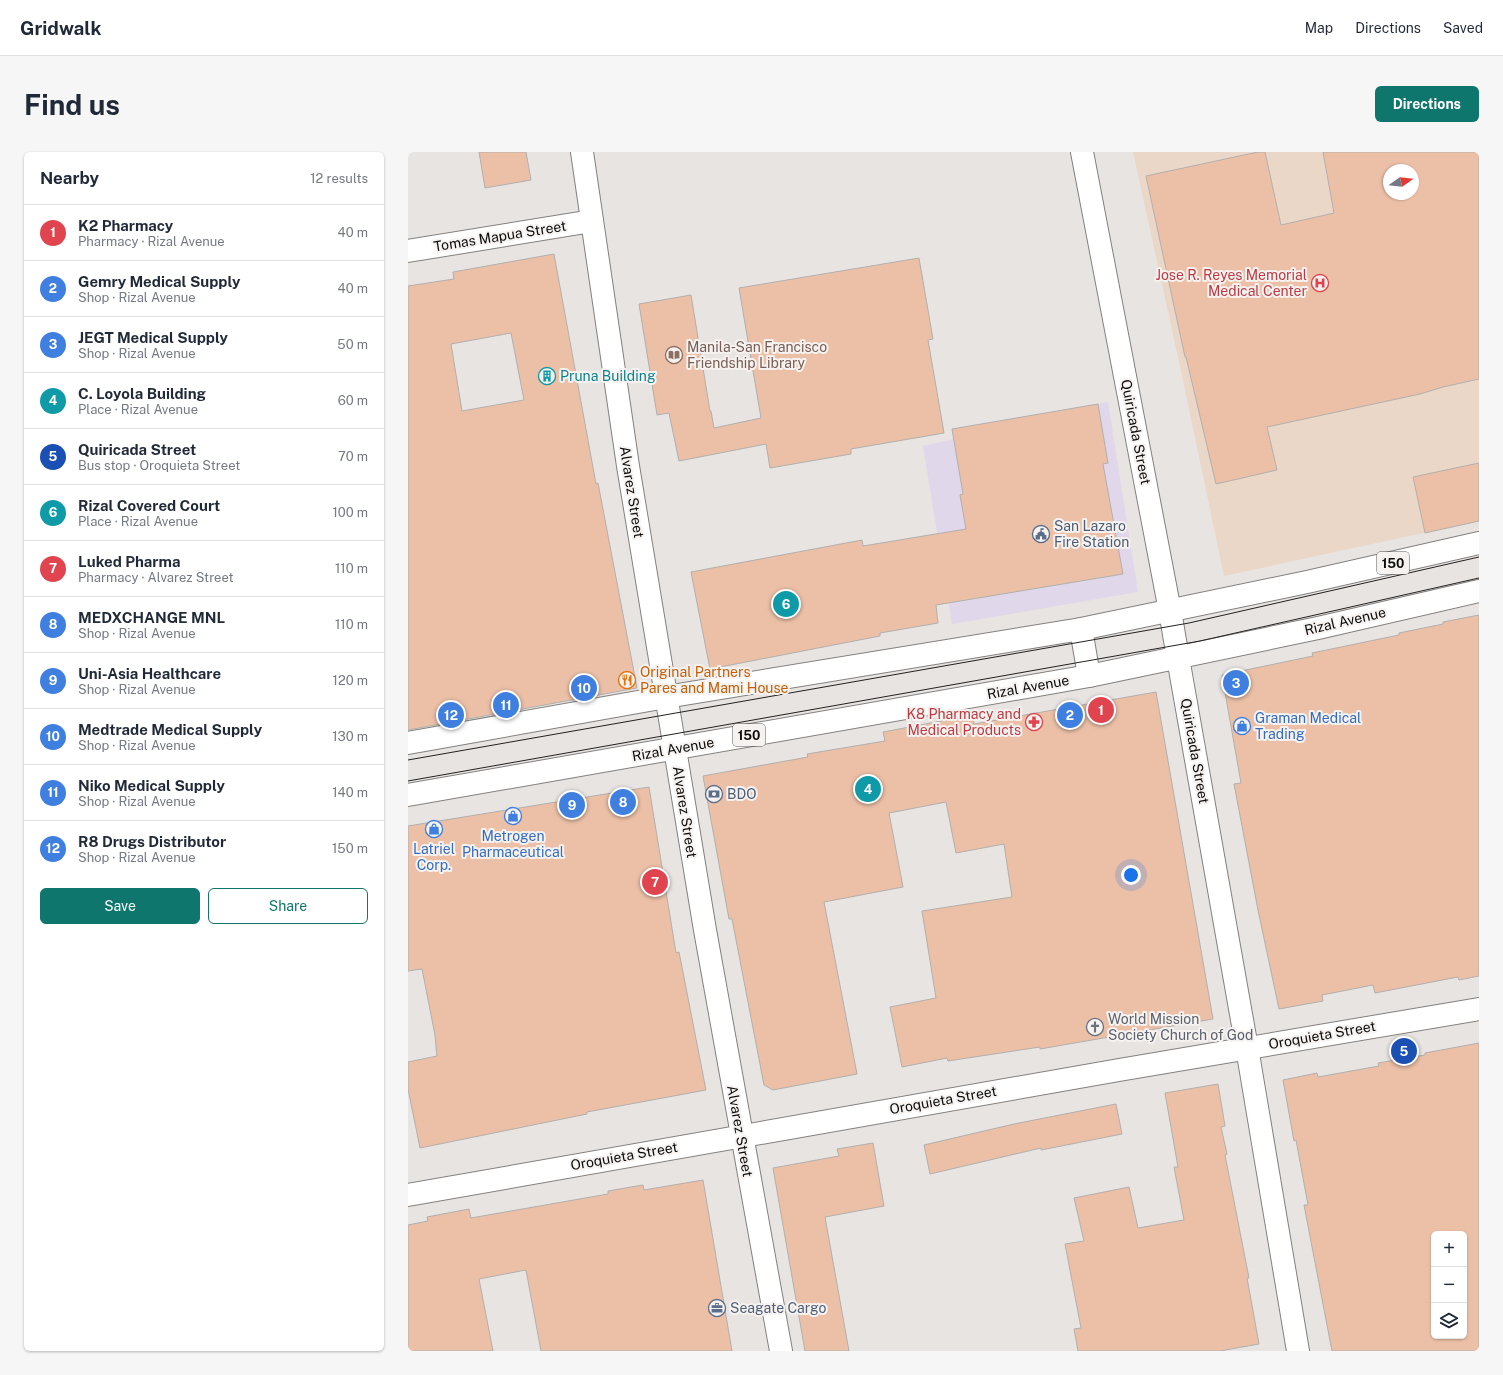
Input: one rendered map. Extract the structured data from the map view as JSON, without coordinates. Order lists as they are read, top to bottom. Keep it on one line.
{"streets":{"street":["Tomas Mapua Street","Quiricada Street","Alvarez Street","150","Rizal Avenue","Oroquieta Street"]},"crossings":[["Tomas Mapua Street","Alvarez Street"],["Quiricada Street","150"],["Quiricada Street","Rizal Avenue"],["Quiricada Street","Oroquieta Street"],["Alvarez Street","150"],["Alvarez Street","Rizal Avenue"],["Alvarez Street","Oroquieta Street"]],"places":{"hospital":["Jose R. Reyes Memorial Medical Center"],"library":["Manila-San Francisco Friendship Library"],"building":["Pruna Building"],"public building":["San Lazaro Fire Station"],"restaurant":["Original Partners Pares and Mami House"],"pharmacy":["K8 Pharmacy and Medical Products"],"shop":["Graman Medical Trading","Metrogen Pharmaceutical","Latriel Corp."],"bank":["BDO"],"church":["World Mission Society Church of God"],"office":["Seagate Cargo"]},"north":"right","page":{"header":"Gridwalk","nav":["Map","Directions","Saved"],"buttons":["Directions",["Save","Share"]],"title":"Find us","heading":["Nearby","12 results"],"list":[{"mark":"1","name":"K2 Pharmacy","note":"Pharmacy · Rizal Avenue","value":"40 m"},{"mark":"2","name":"Gemry Medical Supply","note":"Shop · Rizal Avenue","value":"40 m"},{"mark":"3","name":"JEGT Medical Supply","note":"Shop · Rizal Avenue","value":"50 m"},{"mark":"4","name":"C. Loyola Building","note":"Place · Rizal Avenue","value":"60 m"},{"mark":"5","name":"Quiricada Street","note":"Bus stop · Oroquieta Street","value":"70 m"},{"mark":"6","name":"Rizal Covered Court","note":"Place · Rizal Avenue","value":"100 m"},{"mark":"7","name":"Luked Pharma","note":"Pharmacy · Alvarez Street","value":"110 m"},{"mark":"8","name":"MEDXCHANGE MNL","note":"Shop · Rizal Avenue","value":"110 m"},{"mark":"9","name":"Uni-Asia Healthcare","note":"Shop · Rizal Avenue","value":"120 m"},{"mark":"10","name":"Medtrade Medical Supply","note":"Shop · Rizal Avenue","value":"130 m"},{"mark":"11","name":"Niko Medical Supply","note":"Shop · Rizal Avenue","value":"140 m"},{"mark":"12","name":"R8 Drugs Distributor","note":"Shop · Rizal Avenue","value":"150 m"}],"pins":["6","3","10","11","1","2","12","4","8","9","7","5"],"map_buttons":["+","−"]}}
